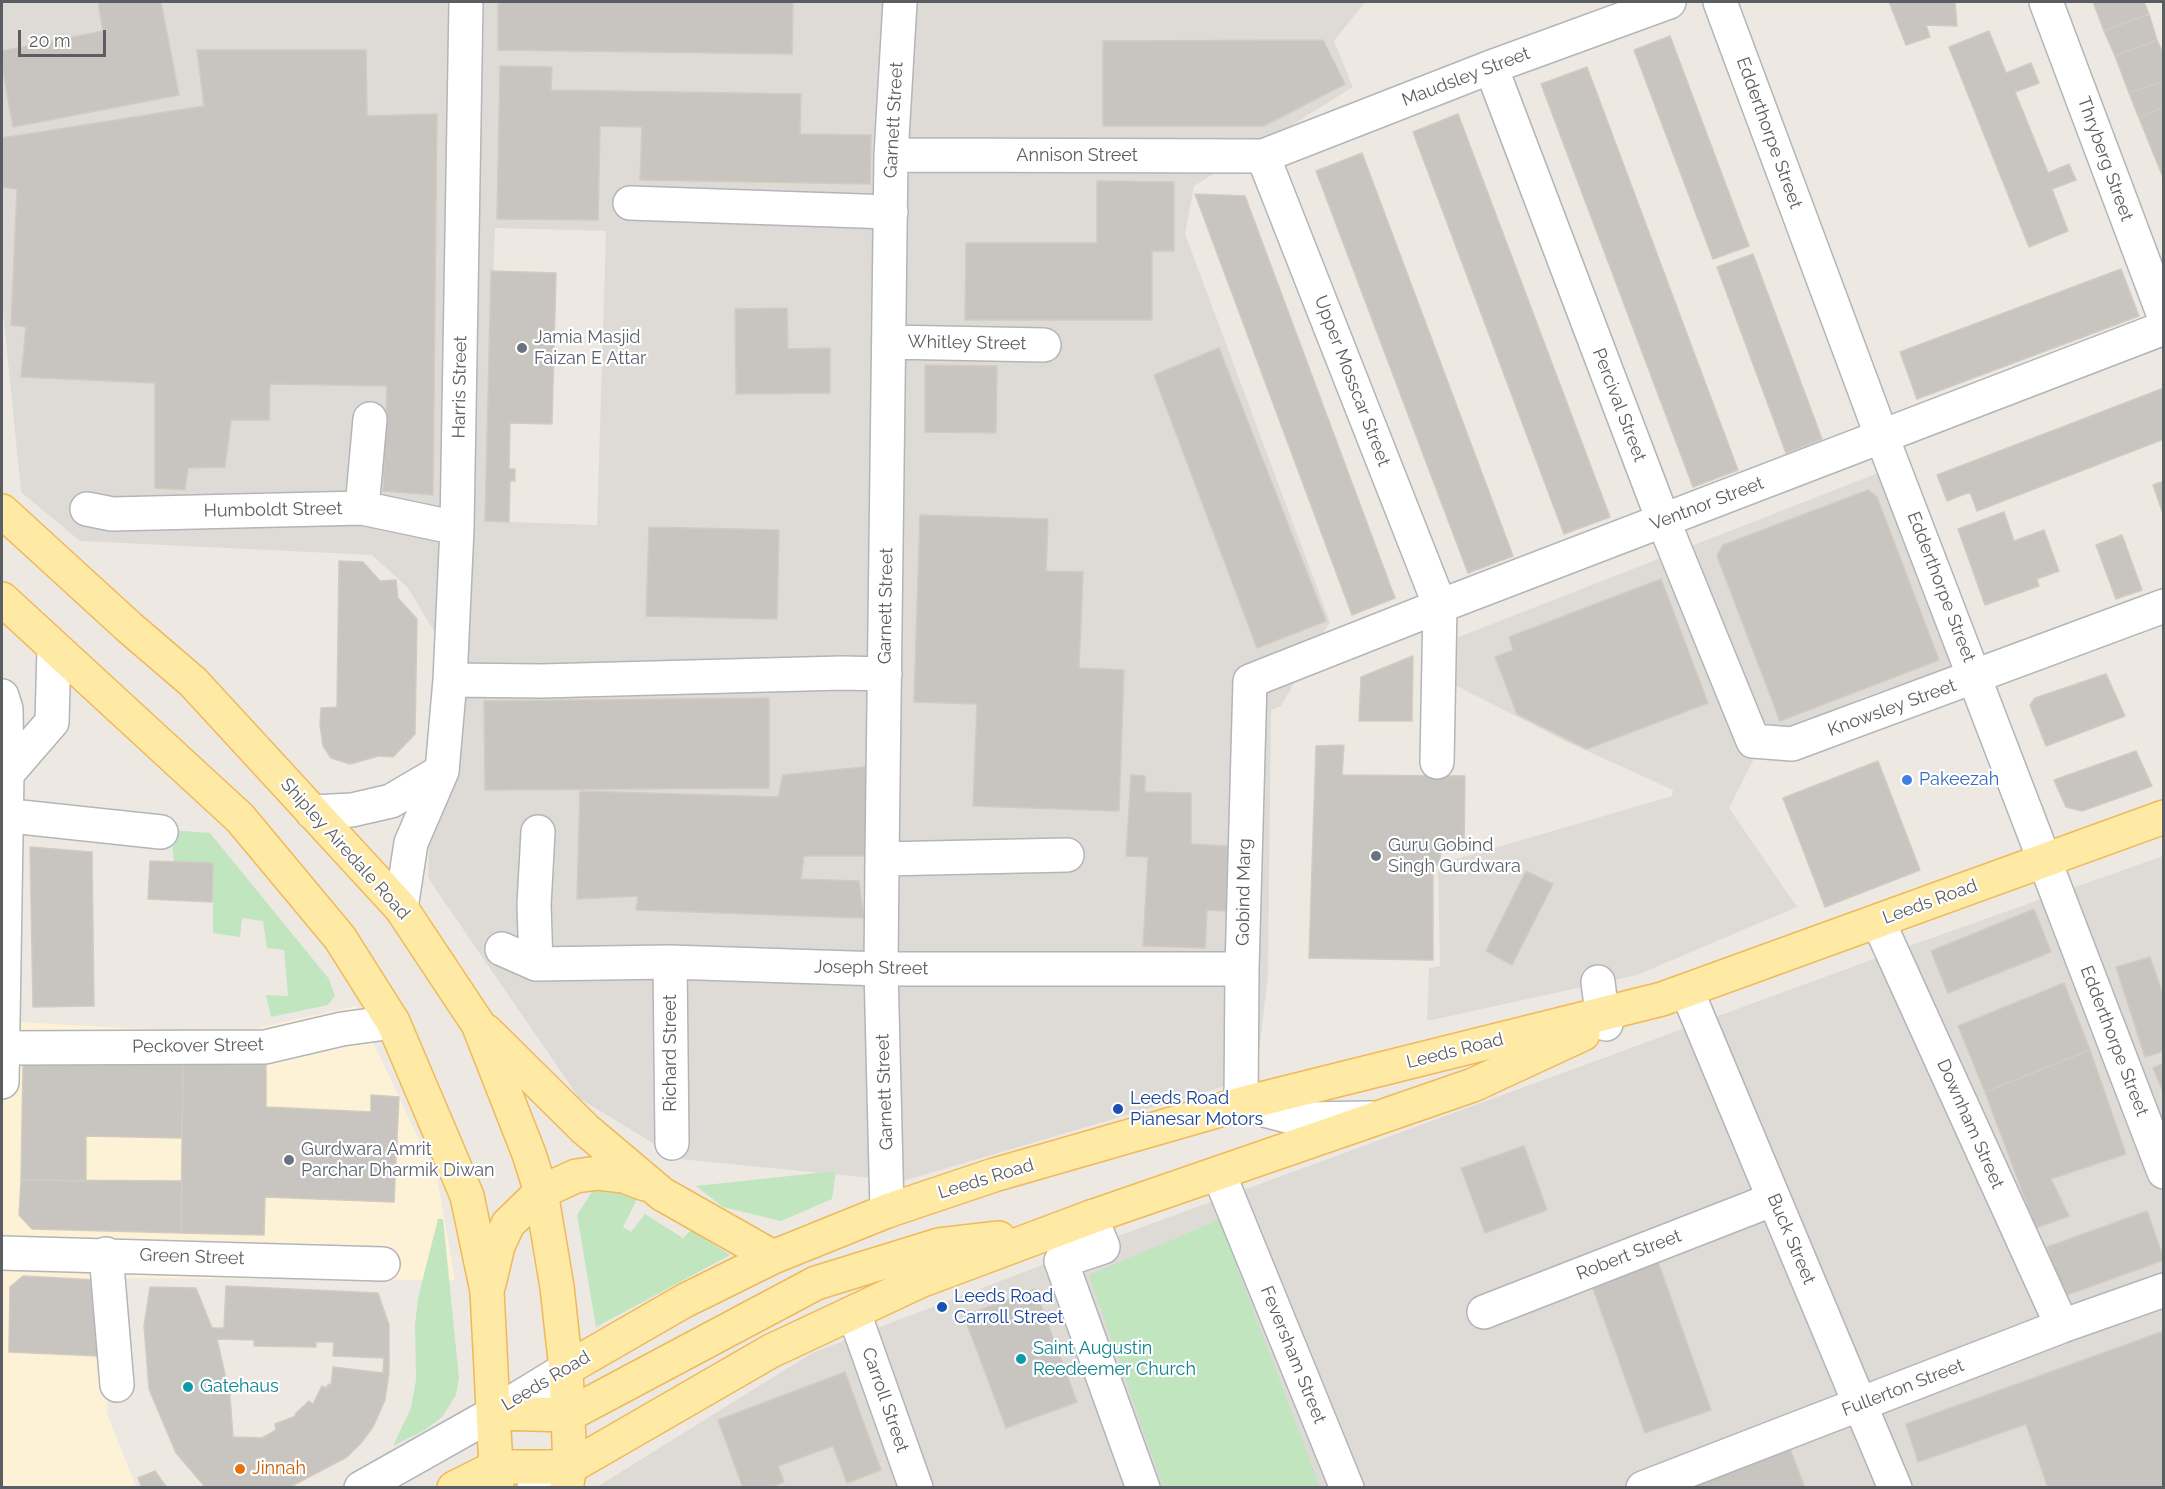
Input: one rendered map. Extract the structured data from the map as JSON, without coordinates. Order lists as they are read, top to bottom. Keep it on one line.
{"streets":{"main road":["Shipley Airedale Road","Leeds Road"],"street":["Maudsley Street","Garnett Street","Edderthorpe Street","Annison Street","Thryberg Street","Whitley Street","Upper Mosscar Street","Harris Street","Percival Street","Ventnor Street","Humboldt Street","Knowsley Street","Gobind Marg","Joseph Street","Peckover Street","Richard Street","Downham Street","Buck Street","Robert Street","Green Street","Feversham Street","Fullerton Street","Carroll Street"]},"crossings":[["Maudsley Street","Annison Street"],["Maudsley Street","Upper Mosscar Street"],["Maudsley Street","Percival Street"],["Garnett Street","Annison Street"],["Garnett Street","Whitley Street"],["Garnett Street","Leeds Road"],["Garnett Street","Joseph Street"],["Edderthorpe Street","Ventnor Street"],["Edderthorpe Street","Knowsley Street"],["Edderthorpe Street","Leeds Road"],["Annison Street","Upper Mosscar Street"],["Upper Mosscar Street","Ventnor Street"],["Harris Street","Humboldt Street"],["Harris Street","Shipley Airedale Road"],["Percival Street","Ventnor Street"],["Percival Street","Knowsley Street"],["Ventnor Street","Gobind Marg"],["Shipley Airedale Road","Leeds Road"],["Gobind Marg","Leeds Road"],["Gobind Marg","Joseph Street"],["Leeds Road","Downham Street"],["Leeds Road","Buck Street"],["Leeds Road","Feversham Street"],["Leeds Road","Carroll Street"],["Joseph Street","Richard Street"],["Downham Street","Fullerton Street"],["Buck Street","Robert Street"],["Buck Street","Fullerton Street"]],"places":["Jamia Masjid Faizan E Attar","Pakeezah","Guru Gobind Singh Gurdwara","Leeds Road Pianesar Motors","Gurdwara Amrit Parchar Dharmik Diwan","Leeds Road Carroll Street","Saint Augustin Reedeemer Church","Gatehaus","Jinnah"],"scale_bar":"20 m"}
